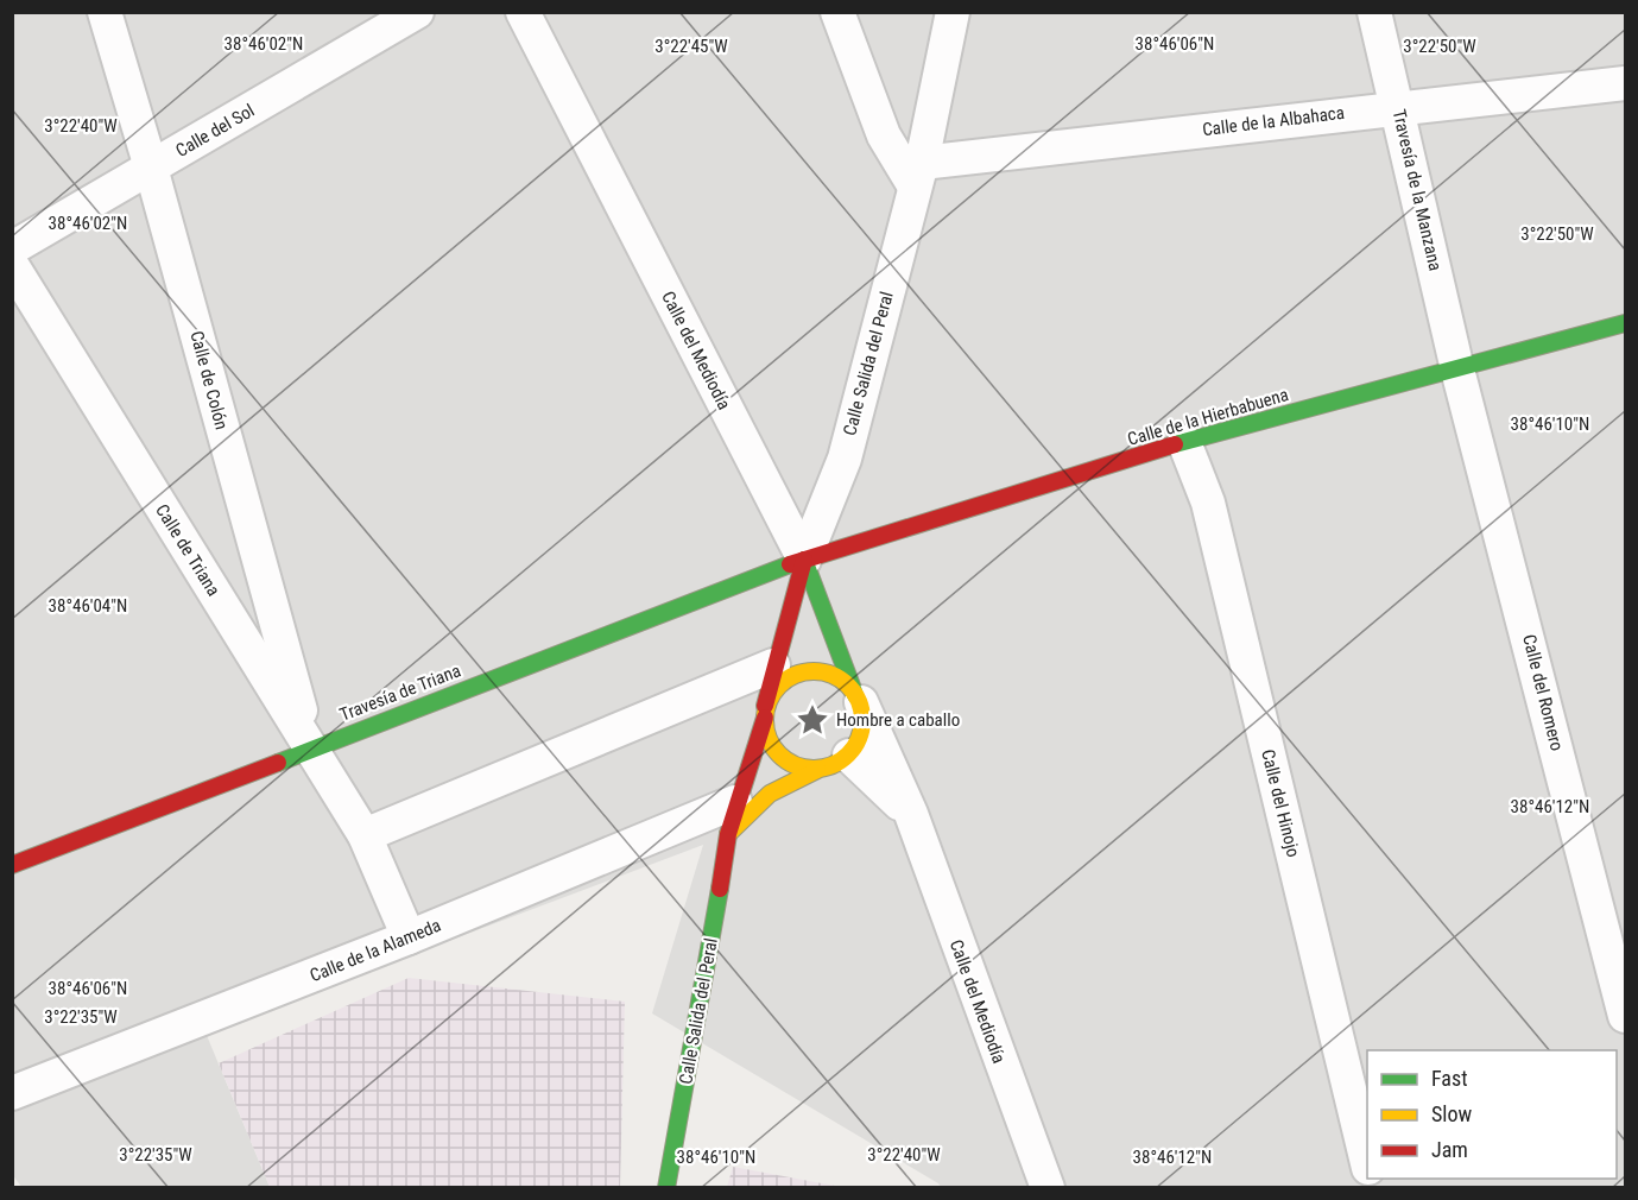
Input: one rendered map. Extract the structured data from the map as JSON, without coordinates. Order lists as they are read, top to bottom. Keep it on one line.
{"streets":{"street":["Calle de la Albahaca","Calle del Sol","Travesía de la Manzana","Calle del Mediodía","Calle Salida del Peral","Calle de Colón","Calle de la Hierbabuena","Calle de Triana","Travesía de Triana","Calle del Romero","Calle del Hinojo","Calle de la Alameda"]},"crossings":[["Calle de la Albahaca","Travesía de la Manzana"],["Calle de la Albahaca","Calle Salida del Peral"],["Calle del Sol","Calle de Colón"],["Travesía de la Manzana","Calle de la Hierbabuena"],["Travesía de la Manzana","Calle del Romero"],["Calle del Mediodía","Calle Salida del Peral"],["Calle del Mediodía","Calle de la Hierbabuena"],["Calle del Mediodía","Travesía de Triana"],["Calle Salida del Peral","Calle de la Hierbabuena"],["Calle Salida del Peral","Travesía de Triana"],["Calle Salida del Peral","Calle de la Alameda"],["Calle de Colón","Calle de Triana"],["Calle de Colón","Travesía de Triana"],["Calle de la Hierbabuena","Travesía de Triana"],["Calle de la Hierbabuena","Calle del Romero"],["Calle de la Hierbabuena","Calle del Hinojo"],["Calle de Triana","Travesía de Triana"],["Calle de Triana","Calle de la Alameda"]],"places":{"place":["Hombre a caballo"]},"legend":["Fast","Slow","Jam"],"coordinates":["38°46'06\"N","38°46'02\"N","3°22'45\"W","3°22'50\"W","3°22'40\"W","38°46'10\"N","38°46'04\"N","38°46'12\"N","3°22'35\"W"]}
